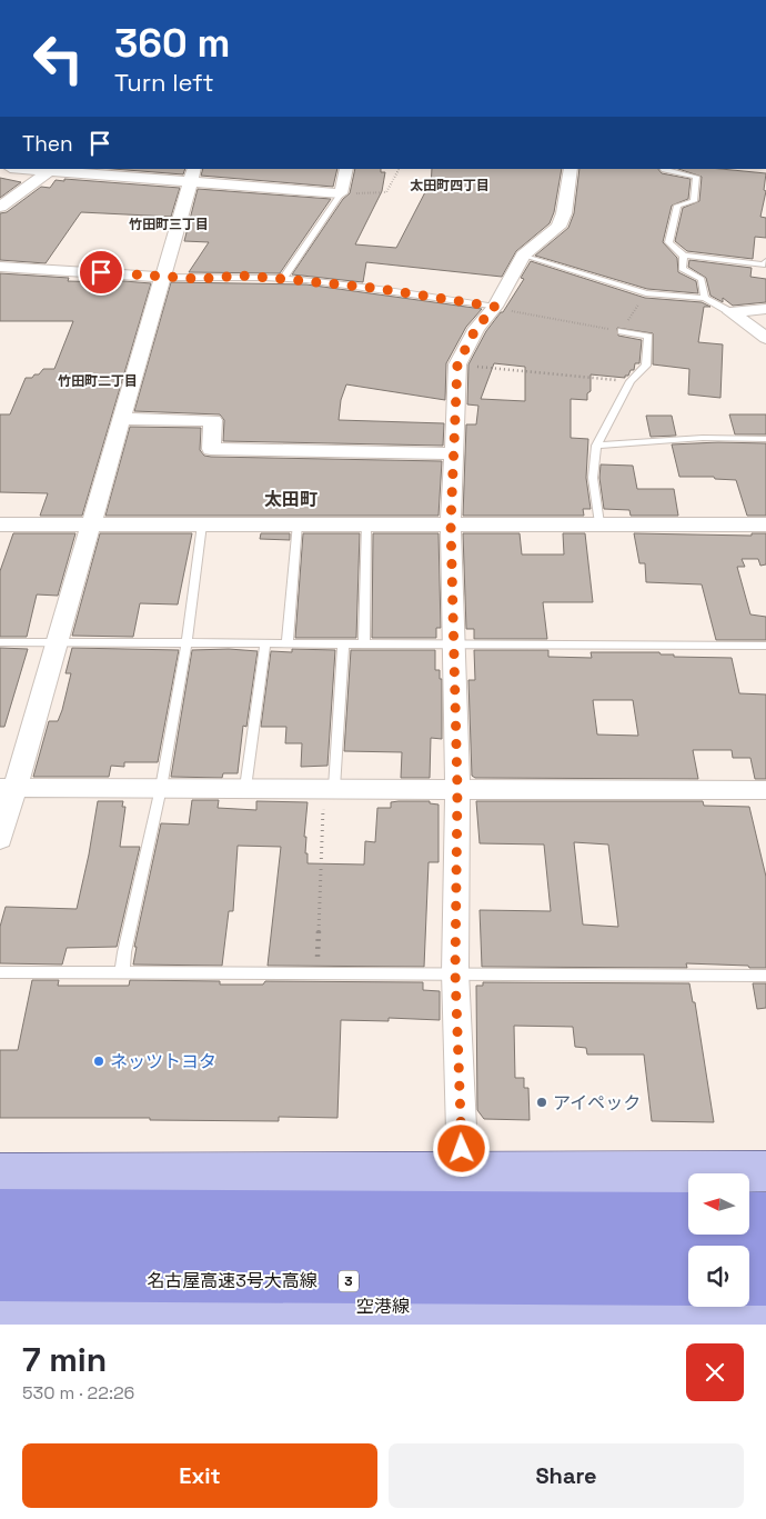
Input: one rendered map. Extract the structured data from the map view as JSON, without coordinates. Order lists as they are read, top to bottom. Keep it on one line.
{"streets":{"highway":["名古屋高速3号大高線","3"],"main road":["空港線"]},"districts":["太田町四丁目","竹田町三丁目","竹田町二丁目","太田町"],"places":["ネッツトヨタ","アイペック"],"north":"left","page":{"turn":["360 m","Turn left"],"then":"Then","heading":["7 min","530 m · 22:26"],"buttons":["Exit","Share"]}}
